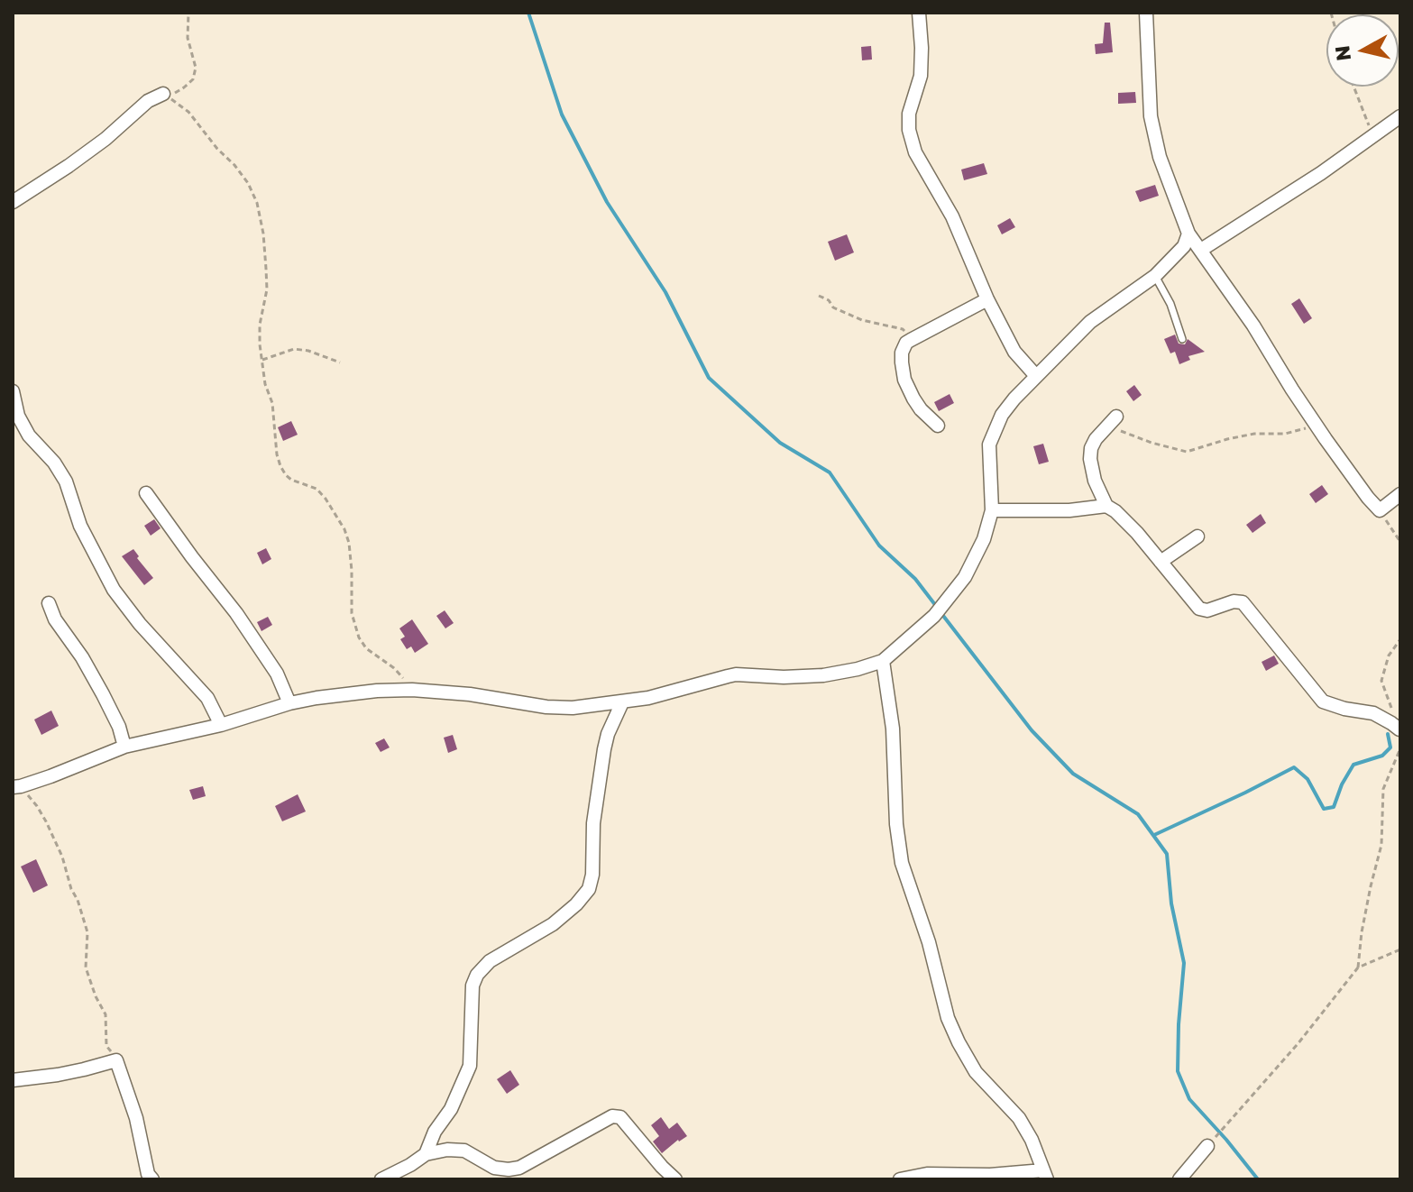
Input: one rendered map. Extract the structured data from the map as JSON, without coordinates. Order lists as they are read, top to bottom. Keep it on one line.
{"north":"left"}
